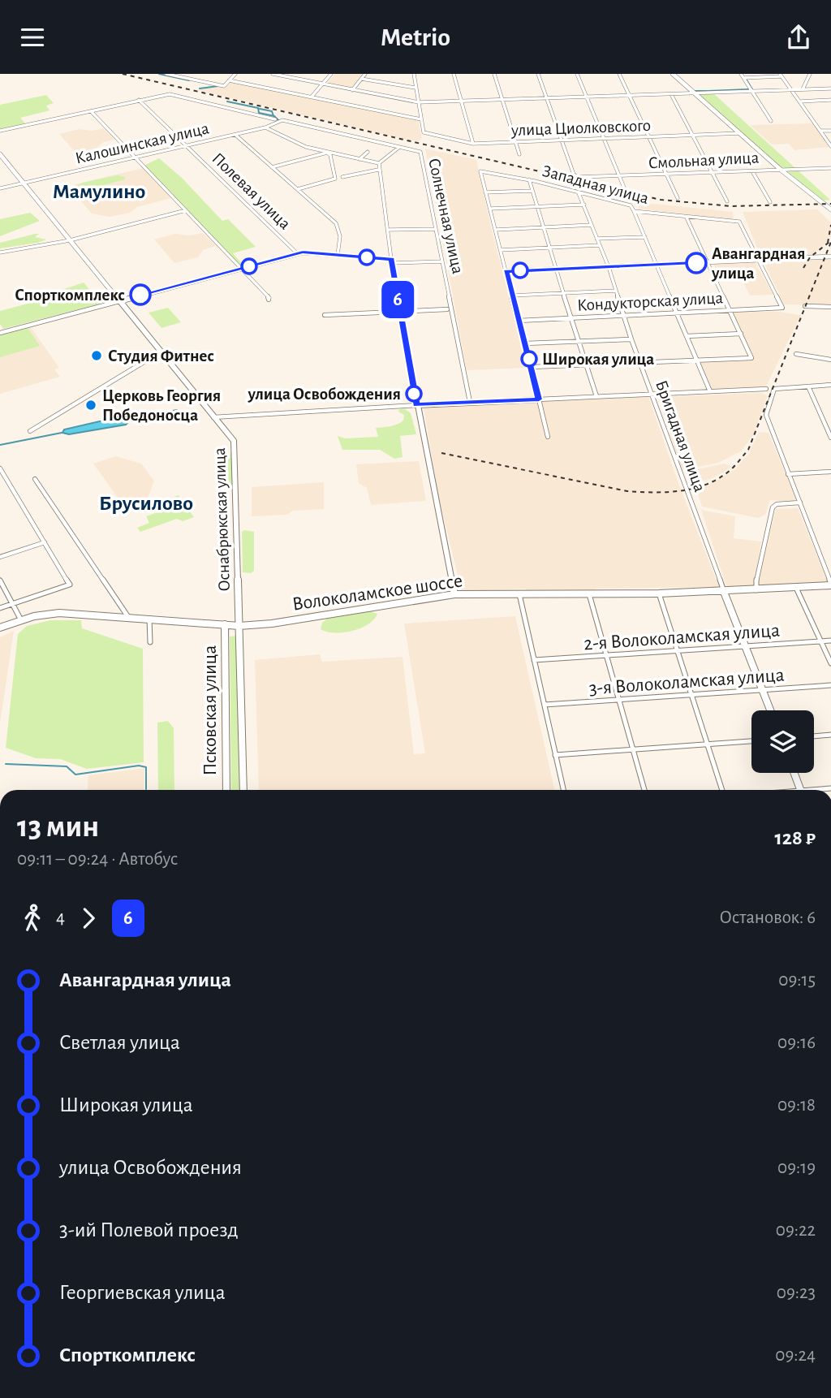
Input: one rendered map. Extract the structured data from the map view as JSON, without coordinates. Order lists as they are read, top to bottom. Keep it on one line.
{"streets":{"street":["улица Циолковского","Калошинская улица","Смольная улица","Западная улица","Полевая улица","Солнечная улица","Кондукторская улица","Бригадная улица","Оснабрюкская улица","Волоколамское шоссе","2-я Волоколамская улица","3-я Волоколамская улица","Псковская улица"]},"crossings":[["улица Циолковского","Смольная улица"],["Калошинская улица","Полевая улица"],["Калошинская улица","Солнечная улица"],["Калошинская улица","Оснабрюкская улица"],["Западная улица","Бригадная улица"],["Кондукторская улица","Бригадная улица"],["Бригадная улица","Волоколамское шоссе"],["Оснабрюкская улица","Волоколамское шоссе"],["Оснабрюкская улица","Псковская улица"],["Волоколамское шоссе","Псковская улица"]],"districts":["Мамулино","Брусилово"],"places":["Авангардная улица","Спорткомплекс","Студия Фитнес","Широкая улица","улица Освобождения","Церковь Георгия Победоносца"],"lines":["bus line 6"],"page":{"header":"Metrio","on_map":"6","heading":["13 мин","09:11 – 09:24 · Автобус","128 ₽"],"legs":["4","6","Остановок: 6"],"list":[{"name":"Авангардная улица","value":"09:15"},{"name":"Светлая улица","value":"09:16"},{"name":"Широкая улица","value":"09:18"},{"name":"улица Освобождения","value":"09:19"},{"name":"3-ий Полевой проезд","value":"09:22"},{"name":"Георгиевская улица","value":"09:23"},{"name":"Спорткомплекс","value":"09:24"}]}}
